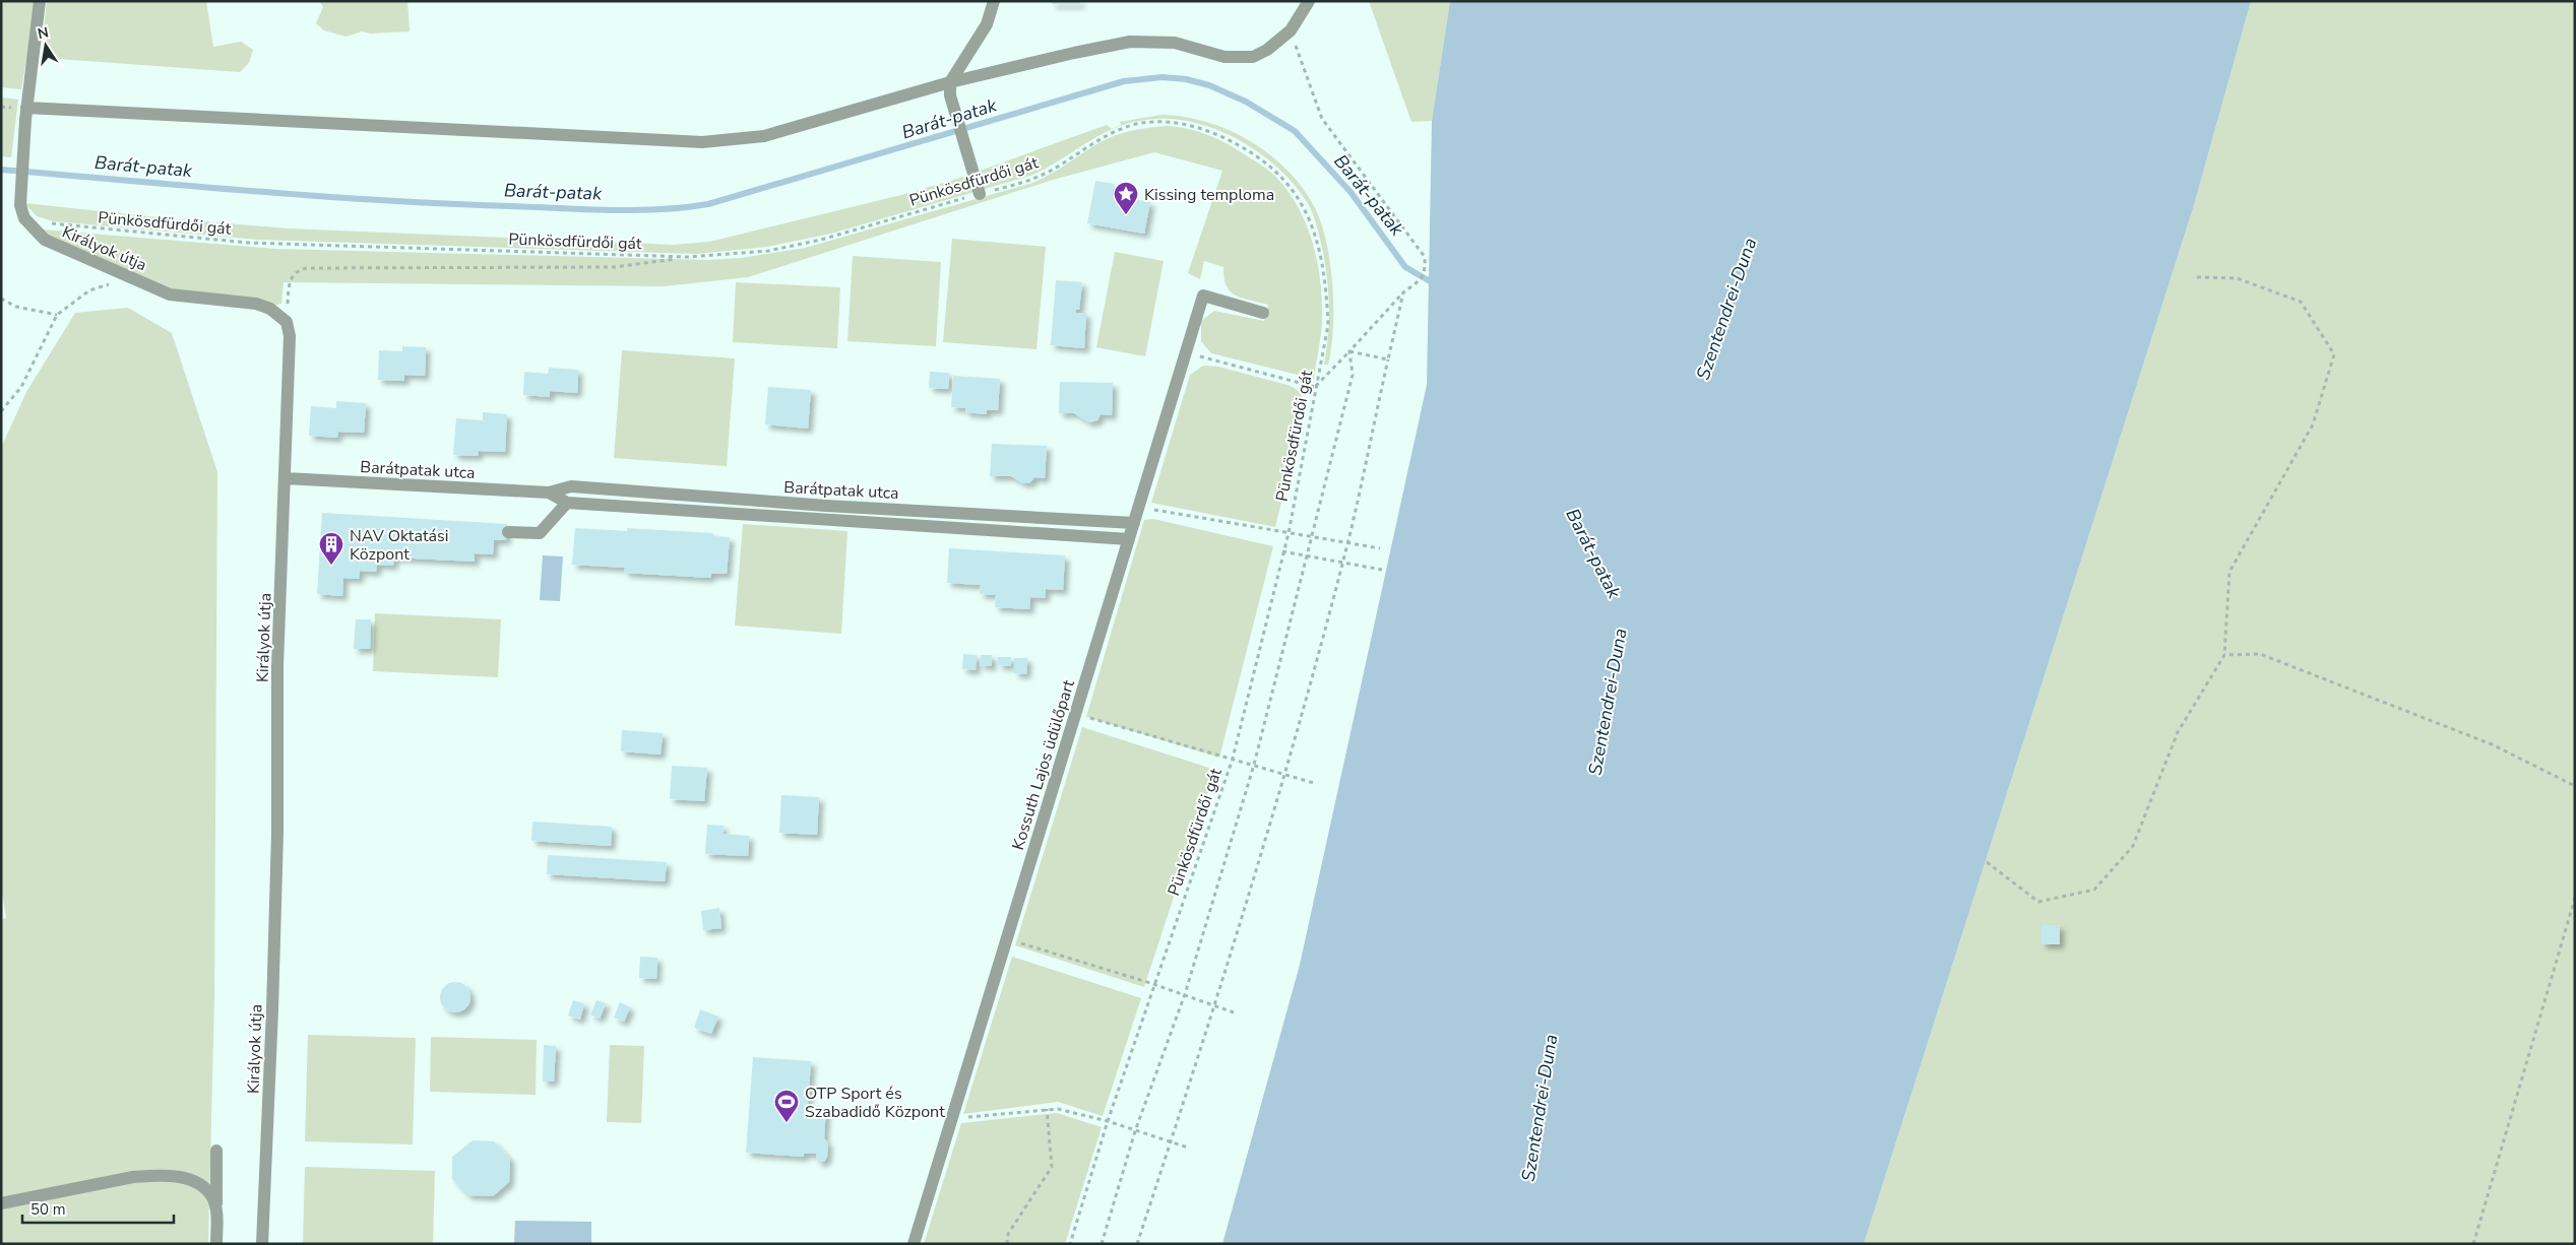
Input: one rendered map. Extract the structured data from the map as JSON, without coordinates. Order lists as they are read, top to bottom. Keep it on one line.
{"streets":{"street":["Királyok útja","Barátpatak utca","Kossuth Lajos üdülőpart"],"path":["Pünkösdfürdői gát"]},"crossings":[["Pünkösdfürdői gát","Királyok útja"],["Királyok útja","Barátpatak utca"],["Barátpatak utca","Kossuth Lajos üdülőpart"]],"water":["Barát-patak","Szentendrei-Duna"],"places":{"place":["Kissing temploma"],"building":["NAV Oktatási Központ"],"sports":["OTP Sport és Szabadidő Központ"]},"scale_bar":"50 m","north":"top"}
